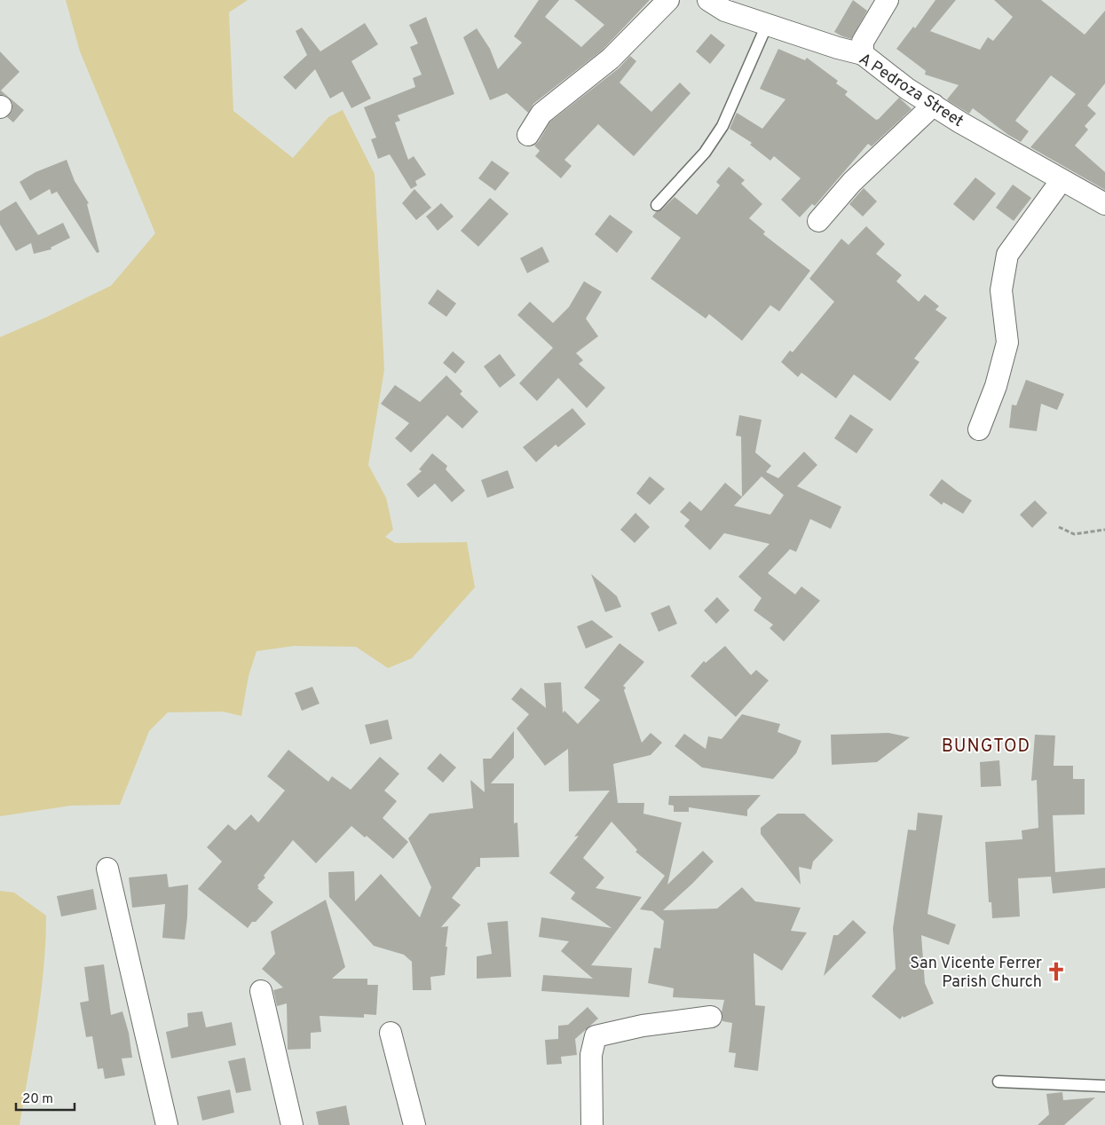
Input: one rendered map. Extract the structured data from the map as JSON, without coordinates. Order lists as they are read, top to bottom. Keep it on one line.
{"streets":{"street":["A Pedroza Street"]},"districts":["BUNGTOD"],"places":{"church":["San Vicente Ferrer Parish Church"]},"scale_bar":"20 m"}
